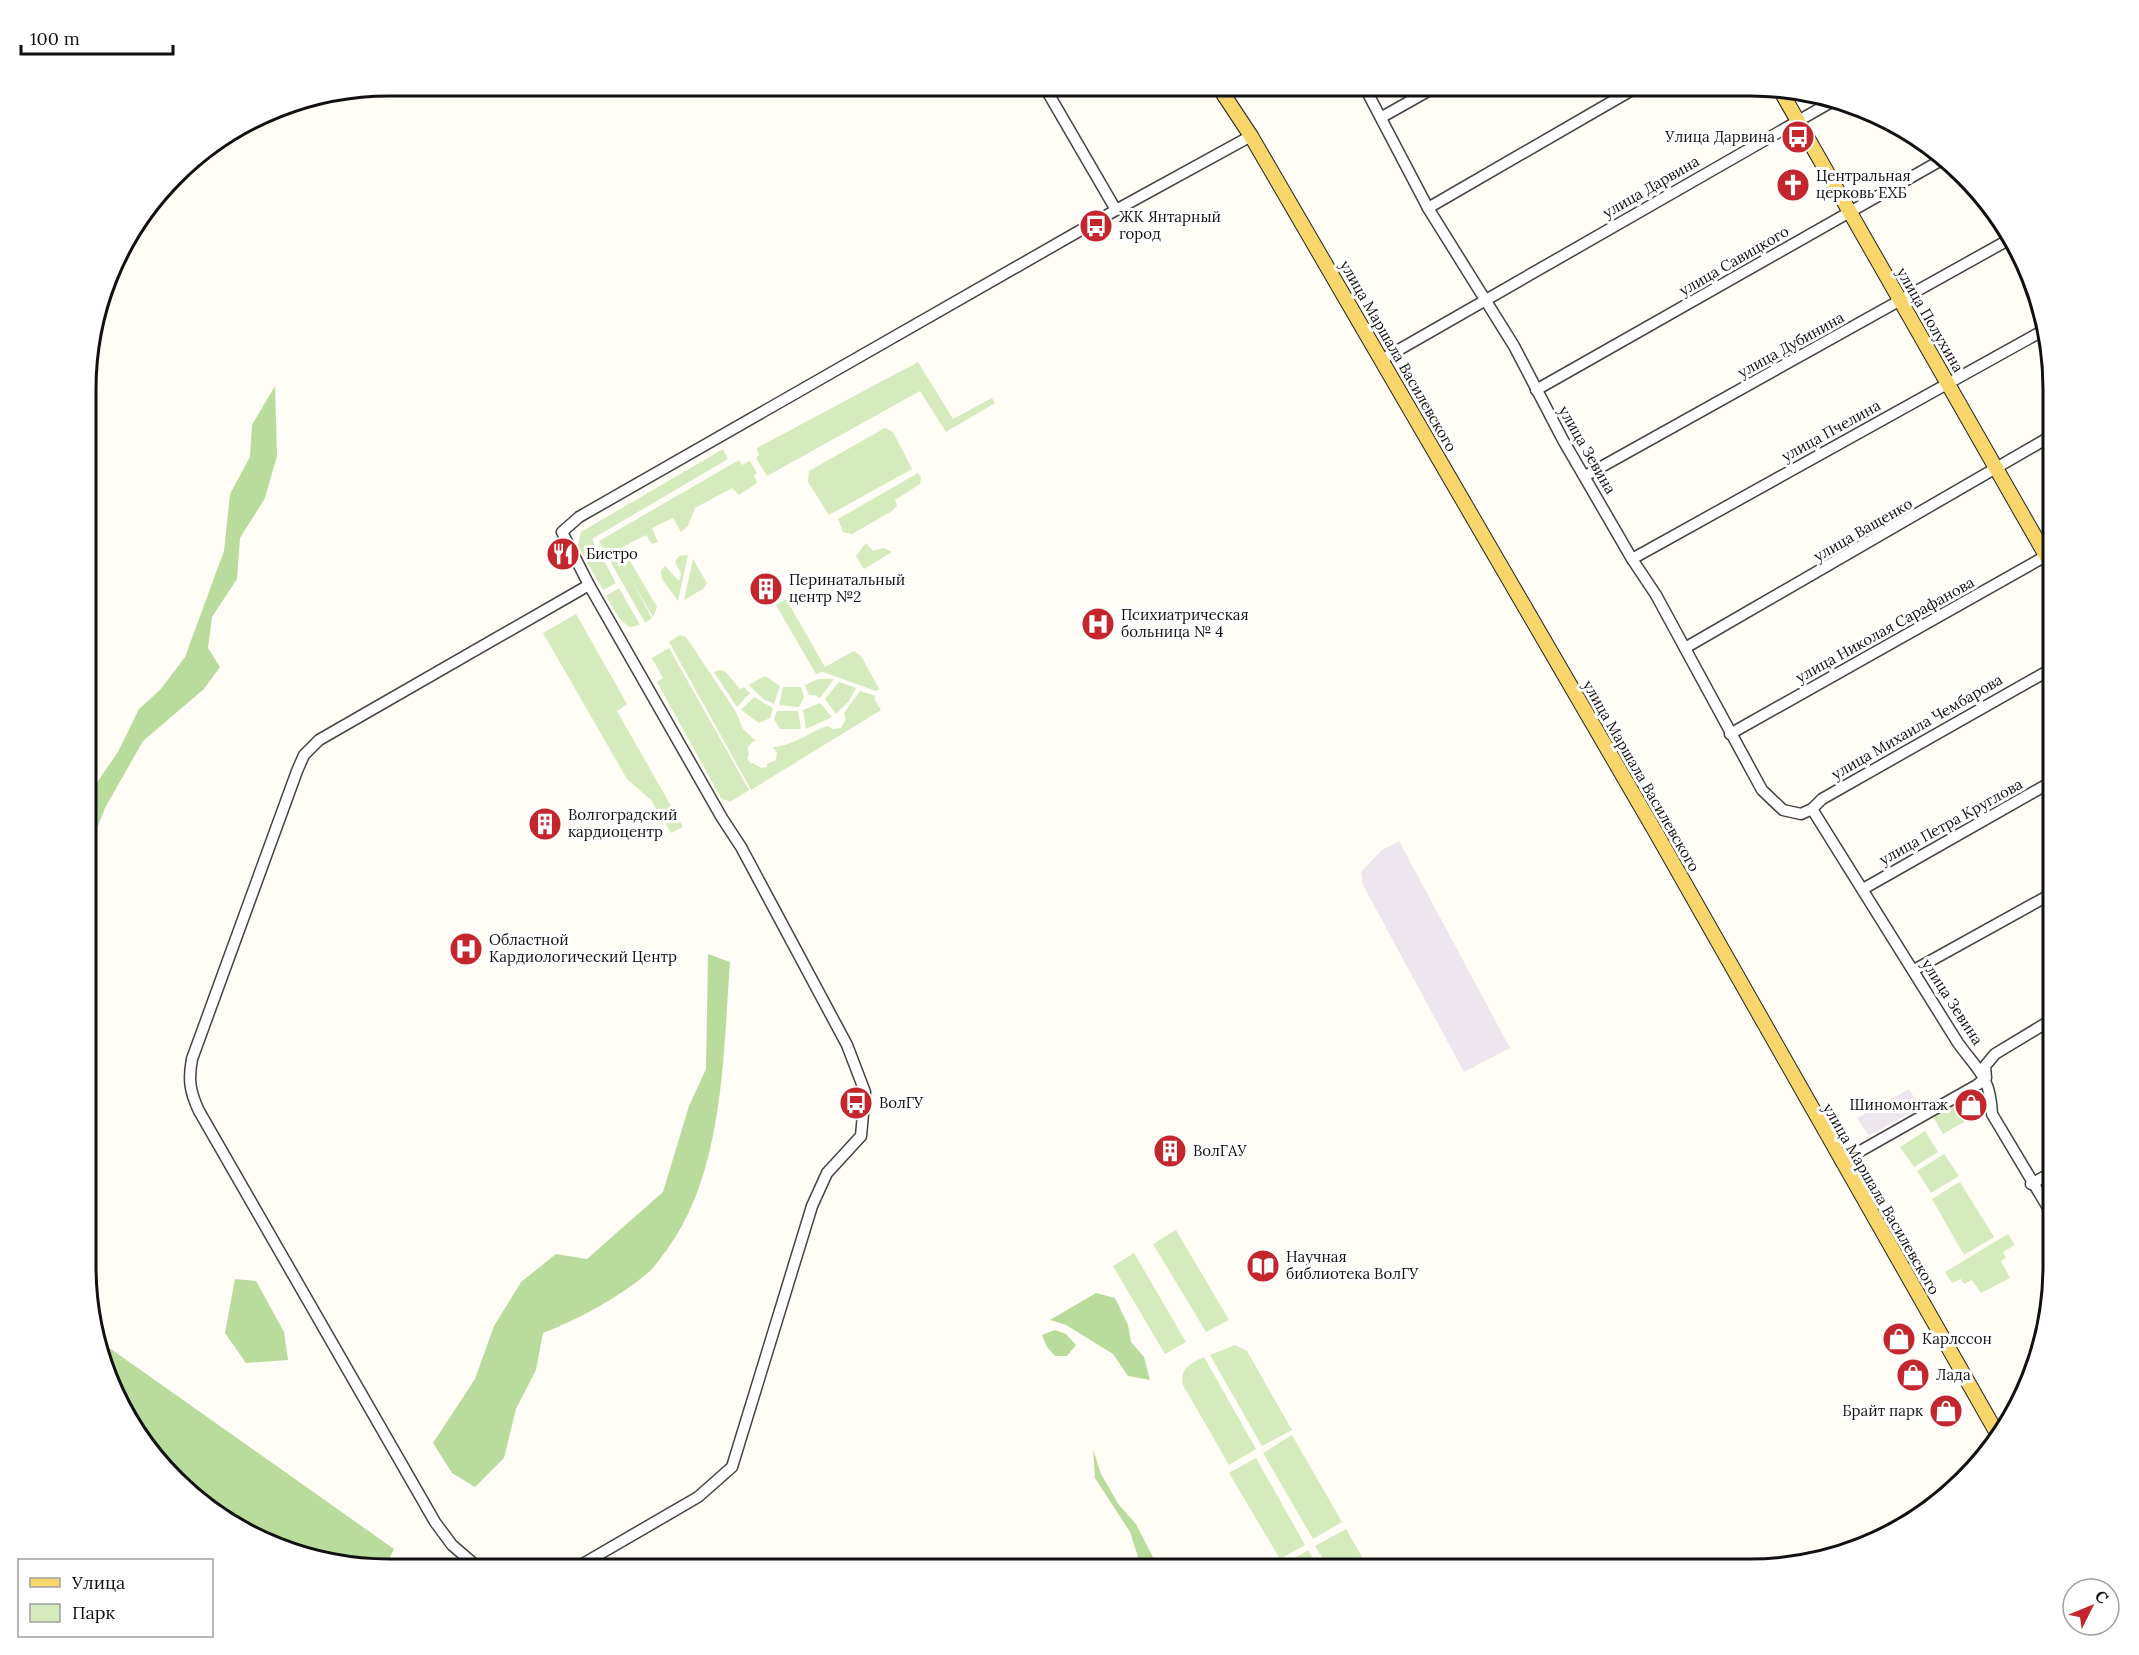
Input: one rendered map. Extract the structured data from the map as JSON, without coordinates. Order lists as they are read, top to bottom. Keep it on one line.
{"streets":{"main road":["улица Полухина","улица Маршала Василевского"],"street":["улица Дарвина","улица Савицкого","улица Дубинина","улица Пчелина","улица Зевина","улица Ващенко","улица Николая Сарафанова","улица Михаила Чембарова","улица Петра Круглова"]},"crossings":[["улица Дарвина","улица Полухина"],["улица Дарвина","улица Маршала Василевского"],["улица Дарвина","улица Зевина"],["улица Савицкого","улица Полухина"],["улица Савицкого","улица Зевина"],["улица Полухина","улица Дубинина"],["улица Полухина","улица Пчелина"],["улица Полухина","улица Ващенко"],["улица Дубинина","улица Зевина"],["улица Пчелина","улица Зевина"],["улица Зевина","улица Ващенко"],["улица Зевина","улица Николая Сарафанова"],["улица Зевина","улица Михаила Чембарова"],["улица Зевина","улица Петра Круглова"]],"places":{"bus stop":["Улица Дарвина","ЖК Янтарный город","ВолГУ"],"church":["Центральная церковь ЕХБ"],"restaurant":["Бистро"],"building":["Перинатальный центр №2","Волгоградский кардиоцентр","ВолГАУ"],"hospital":["Психиатрическая больница № 4","Областной Кардиологический Центр"],"shop":["Шиномонтаж","Карлссон","Лада","Брайт парк"],"library":["Научная библиотека ВолГУ"]},"legend":["Улица","Парк"],"scale_bar":"100 m","north":"top right"}
